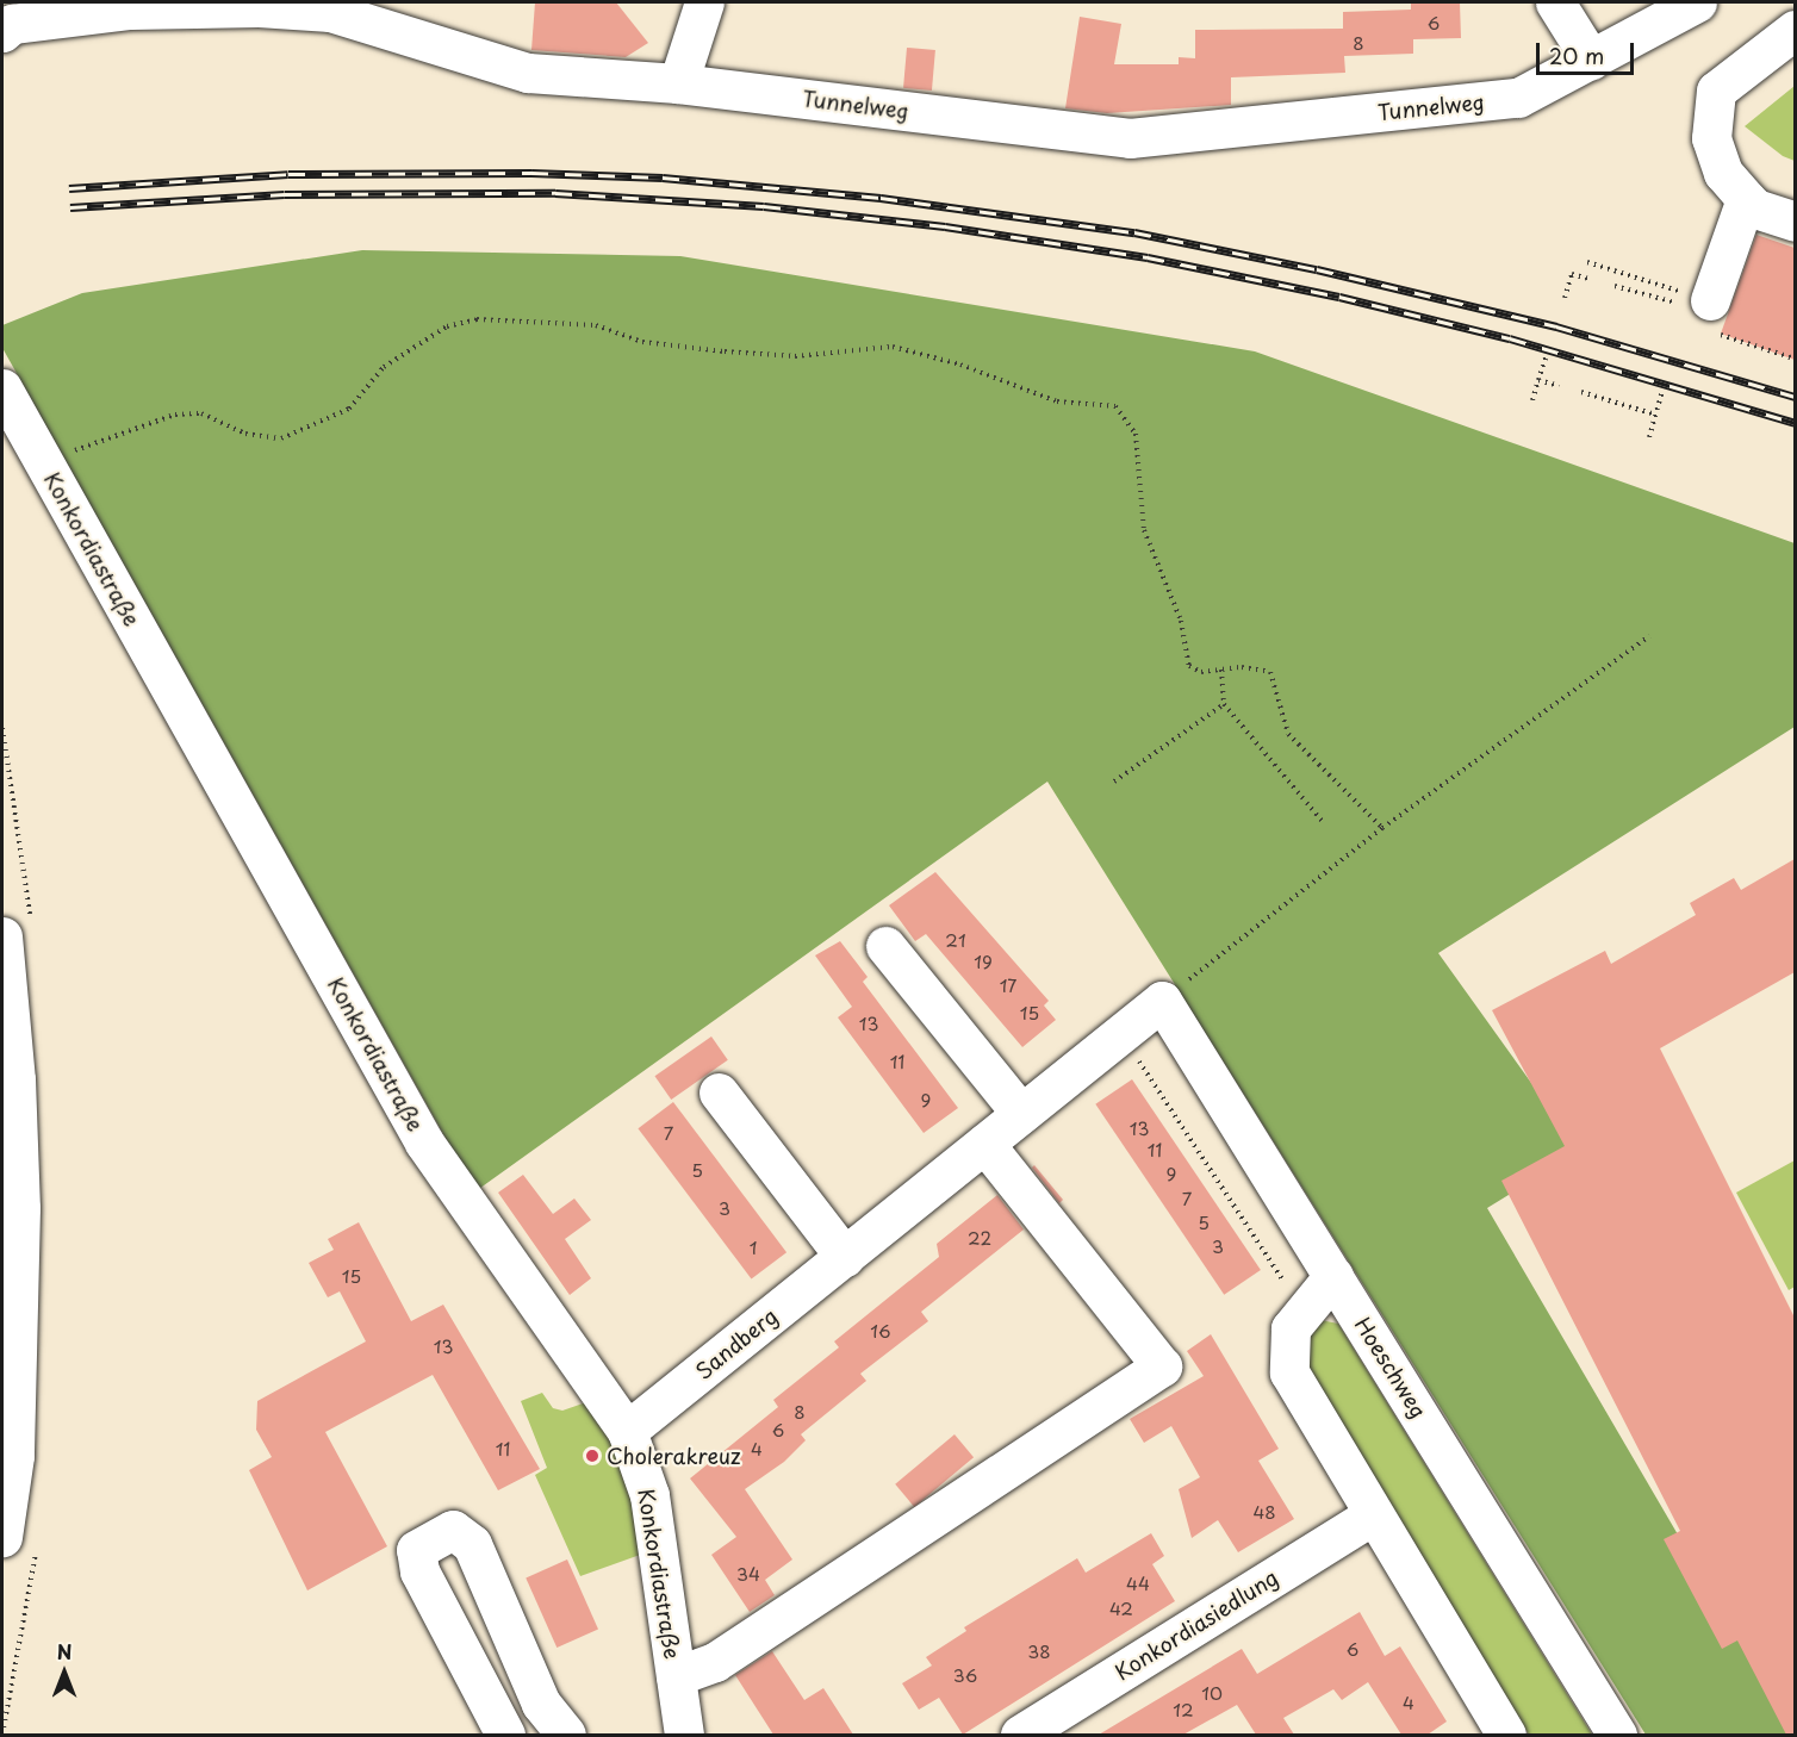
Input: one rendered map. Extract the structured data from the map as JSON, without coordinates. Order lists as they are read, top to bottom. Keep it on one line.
{"streets":{"street":["Tunnelweg","Konkordiastraße","Sandberg","Hoeschweg","Konkordiasiedlung"]},"crossings":[["Konkordiastraße","Sandberg"],["Sandberg","Hoeschweg"]],"places":["Cholerakreuz"],"house_numbers":["6","8","21","19","17","15","13","11","9","13","7","11","5","9","7","3","5","22","3","1","15","16","13","8","6","11","4","48","34","44","42","6","38","36","10","4","12"],"scale_bar":"20 m","north":"top"}
